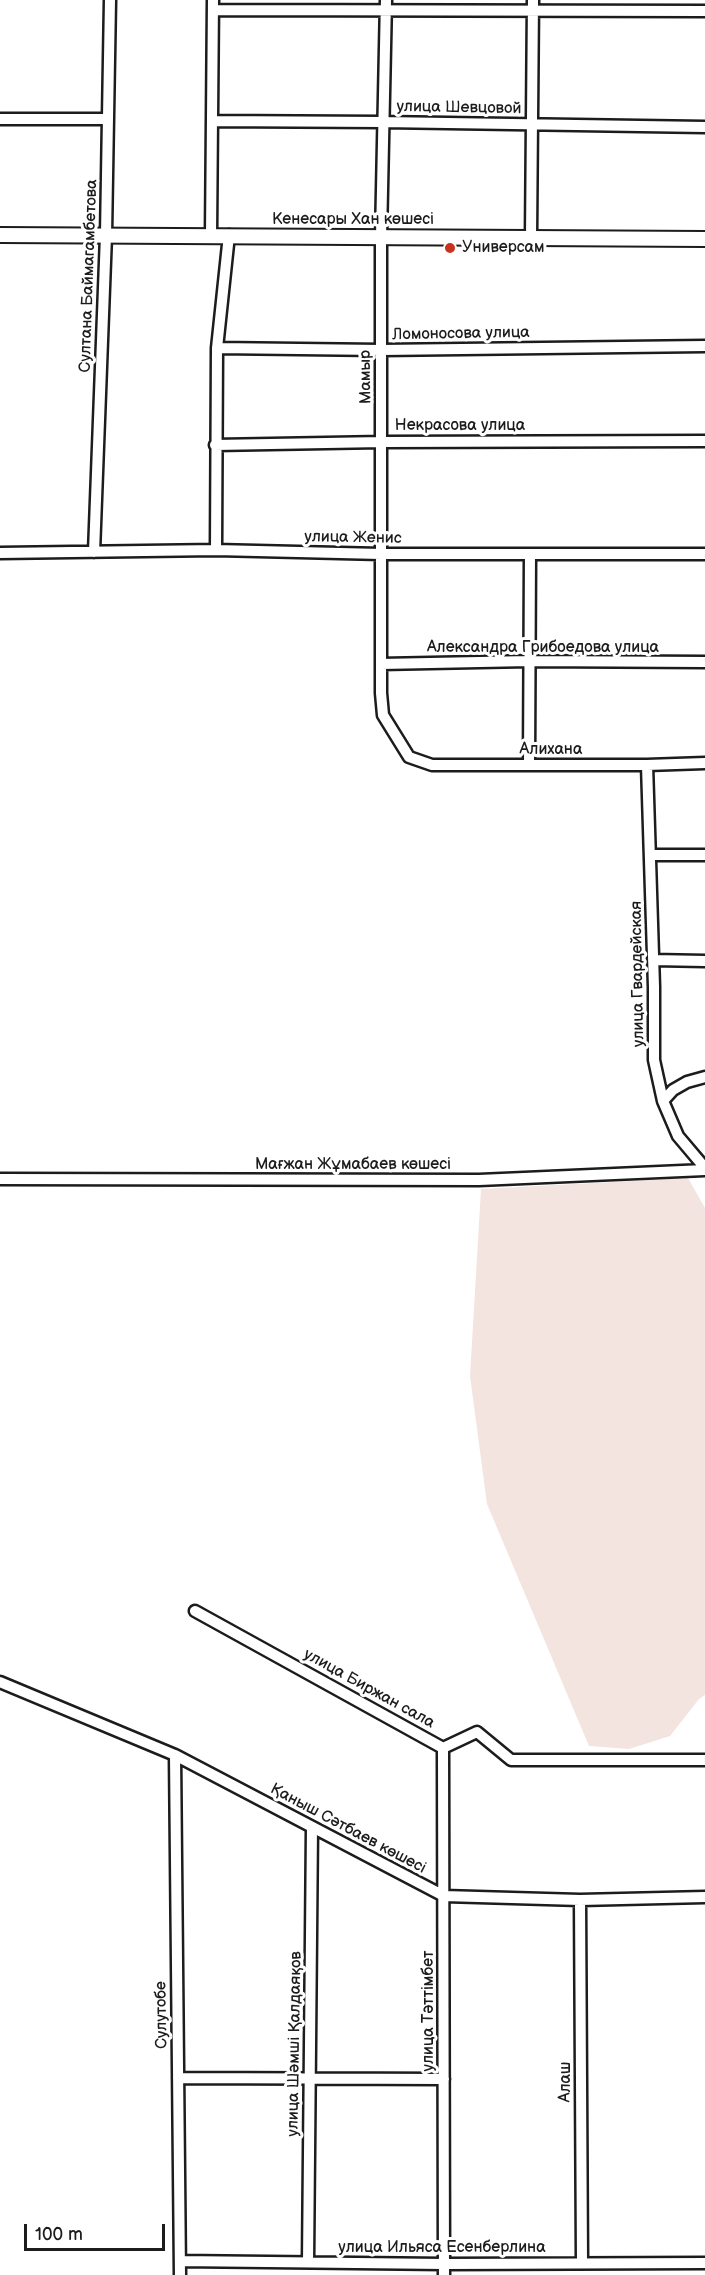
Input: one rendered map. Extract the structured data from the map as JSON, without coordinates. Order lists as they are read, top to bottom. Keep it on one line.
{"streets":{"main road":["Кенесары Хан көшесі"],"street":["улица Шевцовой","Султана Баймагамбетова","Ломоносова улица","Мамыр","Некрасова улица","улица Женис","Александра Грибоедова улица","Алихана","улица Гвардейская","Мағжан Жұмабаев көшесі","улица Биржан сала","Қаныш Сәтбаев көшесі","улица Тәттімбет","Сулутобе","улица Шәмші Қалдаяқов","Алаш","улица Ильяса Есенберлина"]},"crossings":[["улица Шевцовой","Мамыр"],["Кенесары Хан көшесі","Султана Баймагамбетова"],["Кенесары Хан көшесі","Мамыр"],["Султана Баймагамбетова","улица Женис"],["Ломоносова улица","Мамыр"],["Мамыр","Некрасова улица"],["Мамыр","улица Женис"],["Мамыр","Александра Грибоедова улица"],["Мамыр","Алихана"],["Алихана","улица Гвардейская"],["улица Гвардейская","Мағжан Жұмабаев көшесі"],["улица Биржан сала","улица Тәттімбет"],["Қаныш Сәтбаев көшесі","улица Тәттімбет"],["Қаныш Сәтбаев көшесі","Сулутобе"],["Қаныш Сәтбаев көшесі","улица Шәмші Қалдаяқов"],["Қаныш Сәтбаев көшесі","Алаш"],["улица Тәттімбет","улица Ильяса Есенберлина"],["Сулутобе","улица Ильяса Есенберлина"],["улица Шәмші Қалдаяқов","улица Ильяса Есенберлина"],["Алаш","улица Ильяса Есенберлина"]],"places":["Универсам"],"scale_bar":"100 m"}
